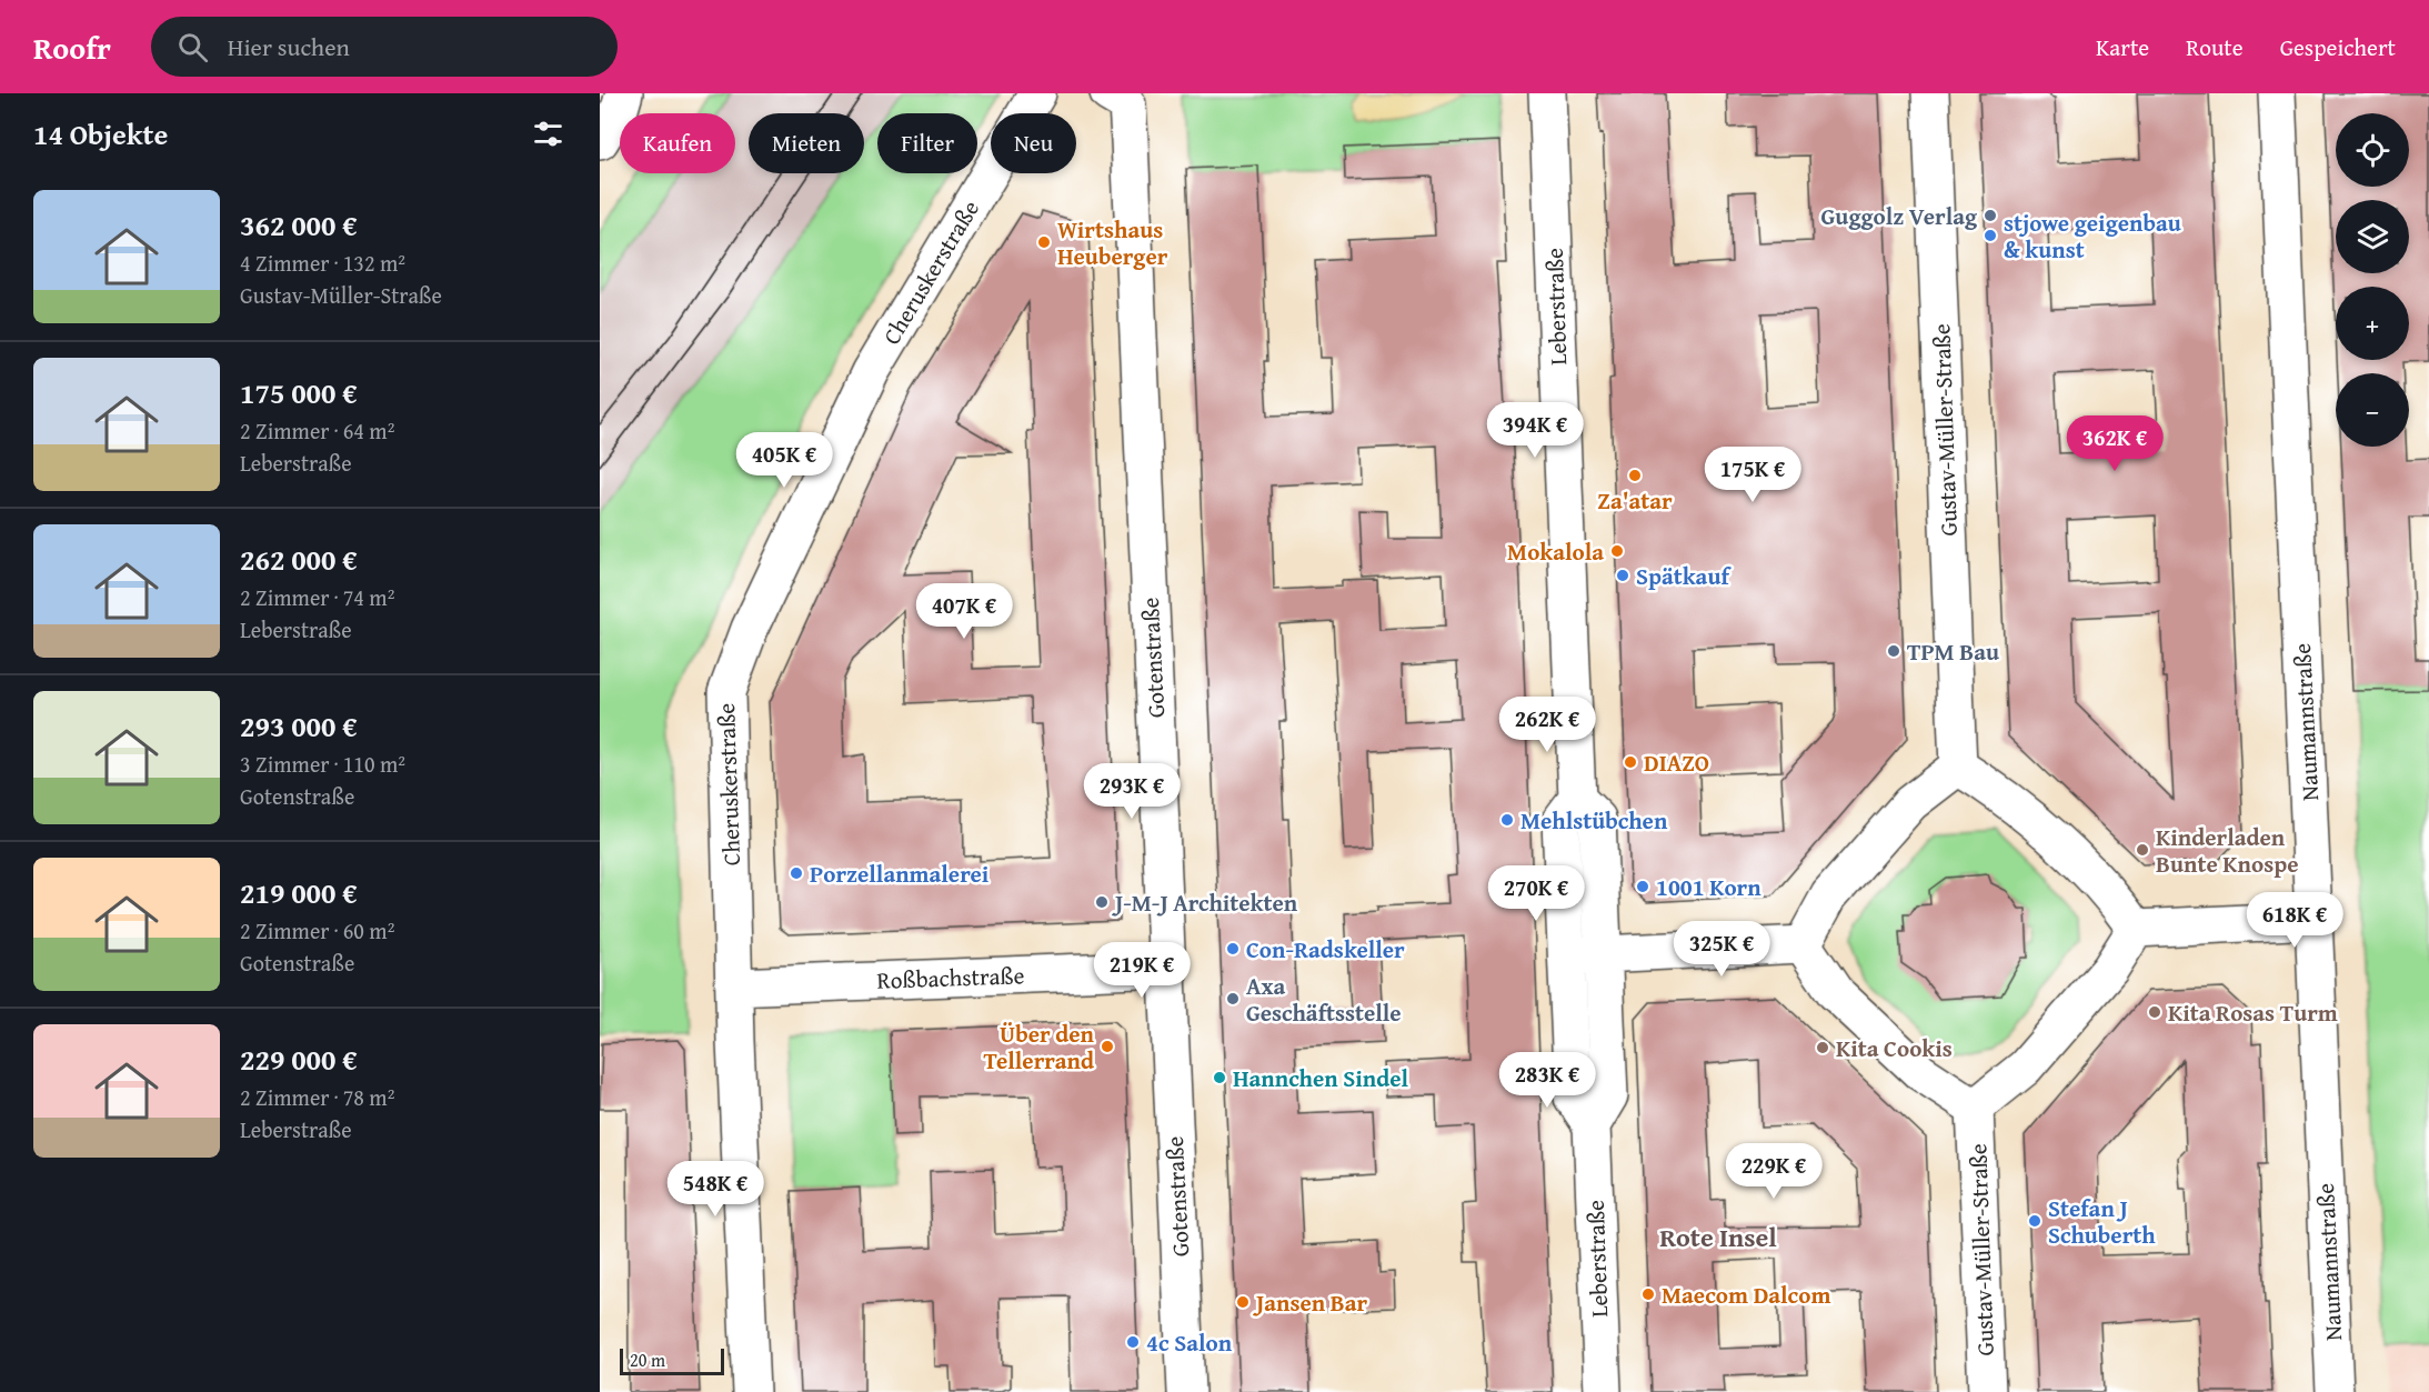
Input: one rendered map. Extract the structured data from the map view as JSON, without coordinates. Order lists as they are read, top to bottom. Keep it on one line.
{"streets":{"street":["Cheruskerstraße","Leberstraße","Gustav-Müller-Straße","Gotenstraße","Naumannstraße","Roßbachstraße"]},"crossings":[["Cheruskerstraße","Roßbachstraße"],["Gotenstraße","Roßbachstraße"]],"districts":["Rote Insel"],"places":["Guggolz Verlag","stjowe geigenbau & kunst","Wirtshaus Heuberger","Za'atar","Mokalola","Spätkauf","TPM Bau","DIAZO","Mehlstübchen","Kinderladen Bunte Knospe","Porzellanmalerei","1001 Korn","J-M-J Architekten","Con-Radskeller","Axa Geschäftsstelle","Kita Rosas Turm","Über den Tellerrand","Kita Cookis","Hannchen Sindel","Stefan J Schuberth","Maecom Dalcom","Jansen Bar","4c Salon"],"scale_bar":"20 m","page":{"header":"Roofr","search":"Hier suchen","nav":["Karte","Route","Gespeichert"],"heading":"14 Objekte","map_buttons":["+","−"],"chip":["Kaufen","Mieten","Filter","Neu"],"list":[{"name":"362 000 €","note":"4 Zimmer · 132 m² · Gustav-Müller-Straße"},{"name":"175 000 €","note":"2 Zimmer · 64 m² · Leberstraße"},{"name":"262 000 €","note":"2 Zimmer · 74 m² · Leberstraße"},{"name":"293 000 €","note":"3 Zimmer · 110 m² · Gotenstraße"},{"name":"219 000 €","note":"2 Zimmer · 60 m² · Gotenstraße"},{"name":"229 000 €","note":"2 Zimmer · 78 m² · Leberstraße"}],"price":["394K €","362K €","405K €","175K €","407K €","262K €","293K €","270K €","618K €","325K €","219K €","283K €","229K €","548K €"],"scale":"20 m"}}
